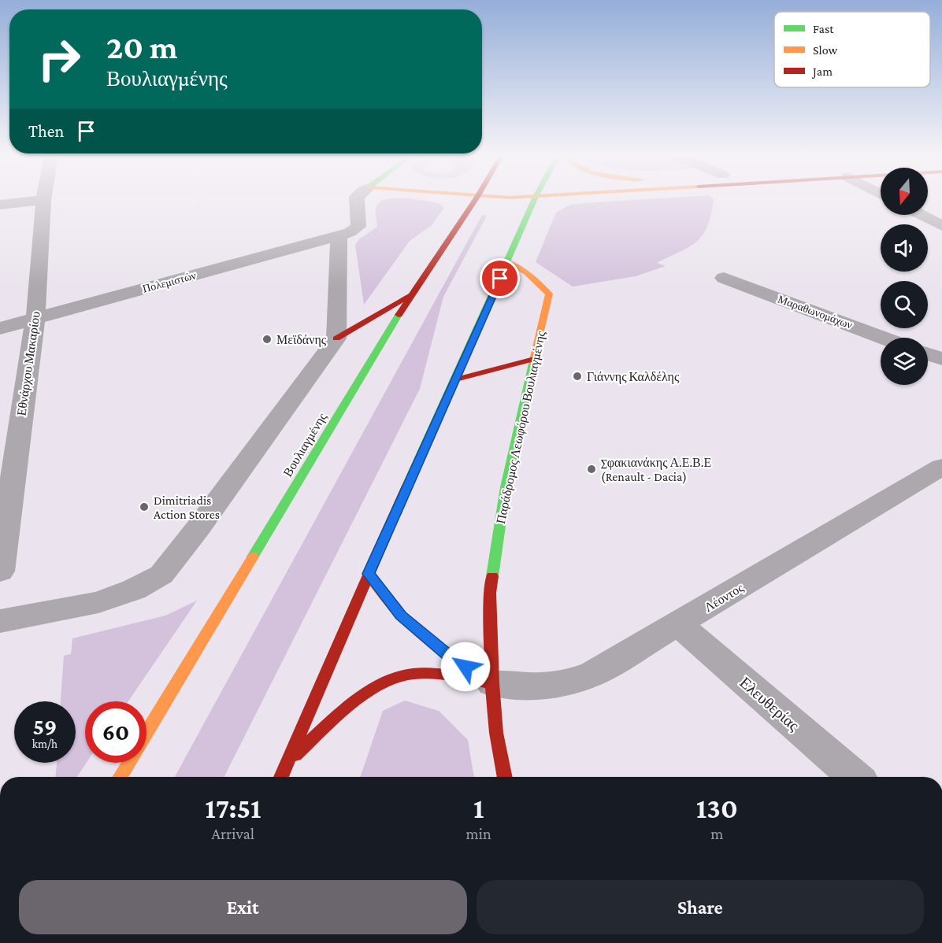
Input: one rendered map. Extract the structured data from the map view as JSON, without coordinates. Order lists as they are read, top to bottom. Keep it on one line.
{"streets":{"main road":["Παράδρομος Λεωφόρου Βουλιαγμένης","Βουλιαγμένης"],"street":["Πολεμιστών","Μαραθωνομάχων","Εθνάρχου Μακαρίου","Λέοντος","Ελευθερίας"]},"crossings":[["Πολεμιστών","Εθνάρχου Μακαρίου"],["Παράδρομος Λεωφόρου Βουλιαγμένης","Λέοντος"],["Λέοντος","Ελευθερίας"]],"places":["Μεϊδάνης","Γιάννης Καλδέλης","Σφακιανάκης Α.Ε.Β.Ε (Renault - Dacia)","Dimitriadis Action Stores"],"legend":["Fast","Slow","Jam"],"north":"bottom","page":{"turn":["20 m","Βουλιαγμένης"],"then":"Then","speed":"59 km/h","limit":"60","eta":["17:51","Arrival","1","min","130","m"],"buttons":["Exit","Share"]}}
